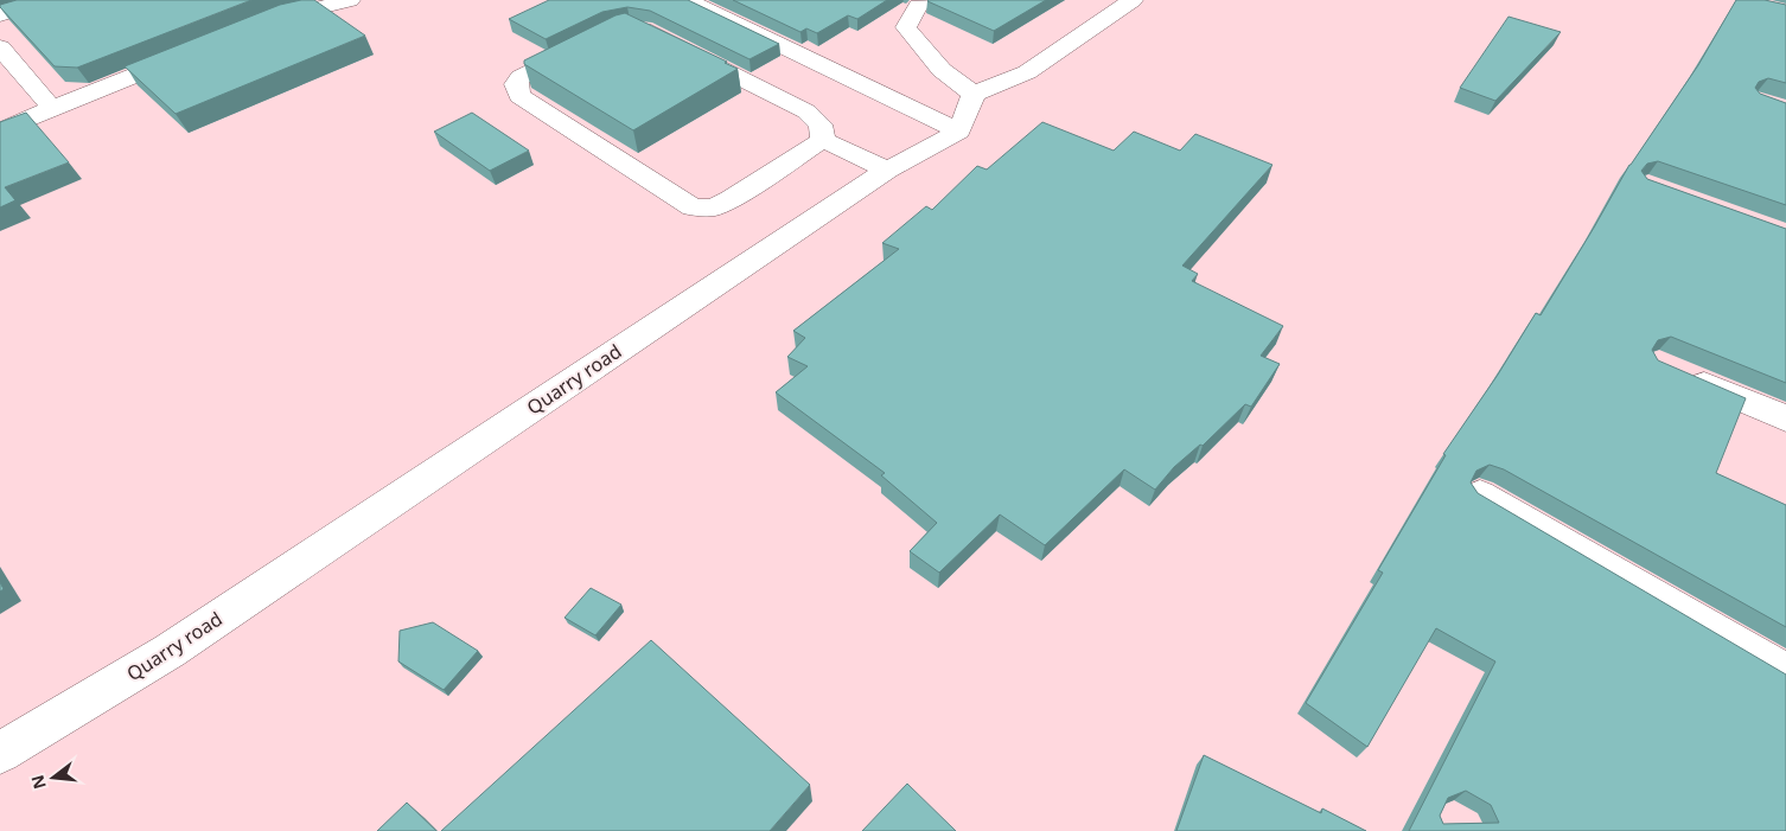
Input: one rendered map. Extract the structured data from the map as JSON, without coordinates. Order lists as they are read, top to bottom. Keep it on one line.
{"streets":{"street":["Quarry road"]},"north":"left"}
